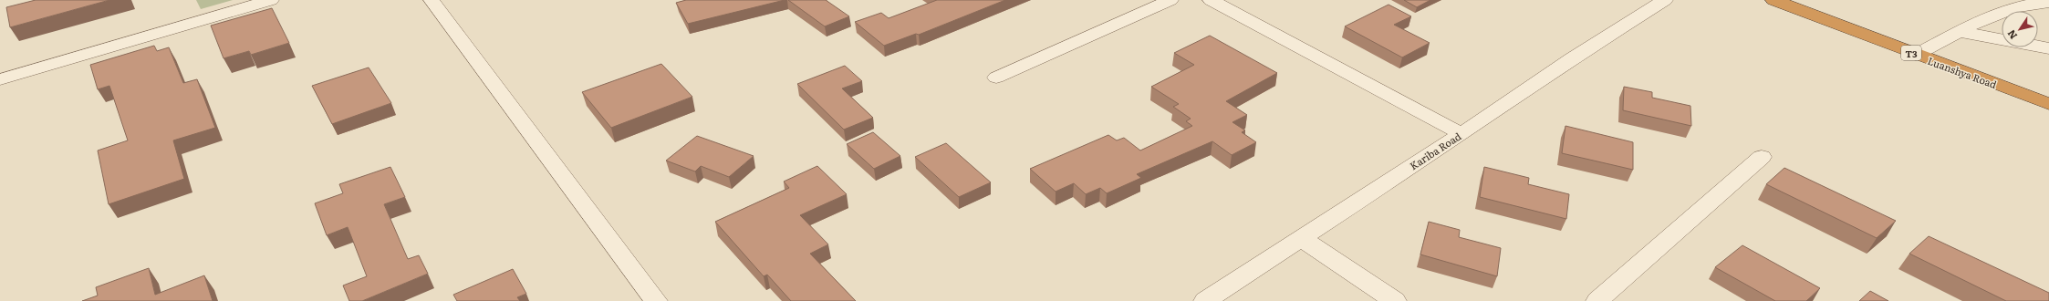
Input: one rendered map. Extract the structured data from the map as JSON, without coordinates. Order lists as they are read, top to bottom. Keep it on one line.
{"streets":{"highway":["T3","Luanshya Road"],"street":["Kariba Road"]},"north":"bottom left"}
